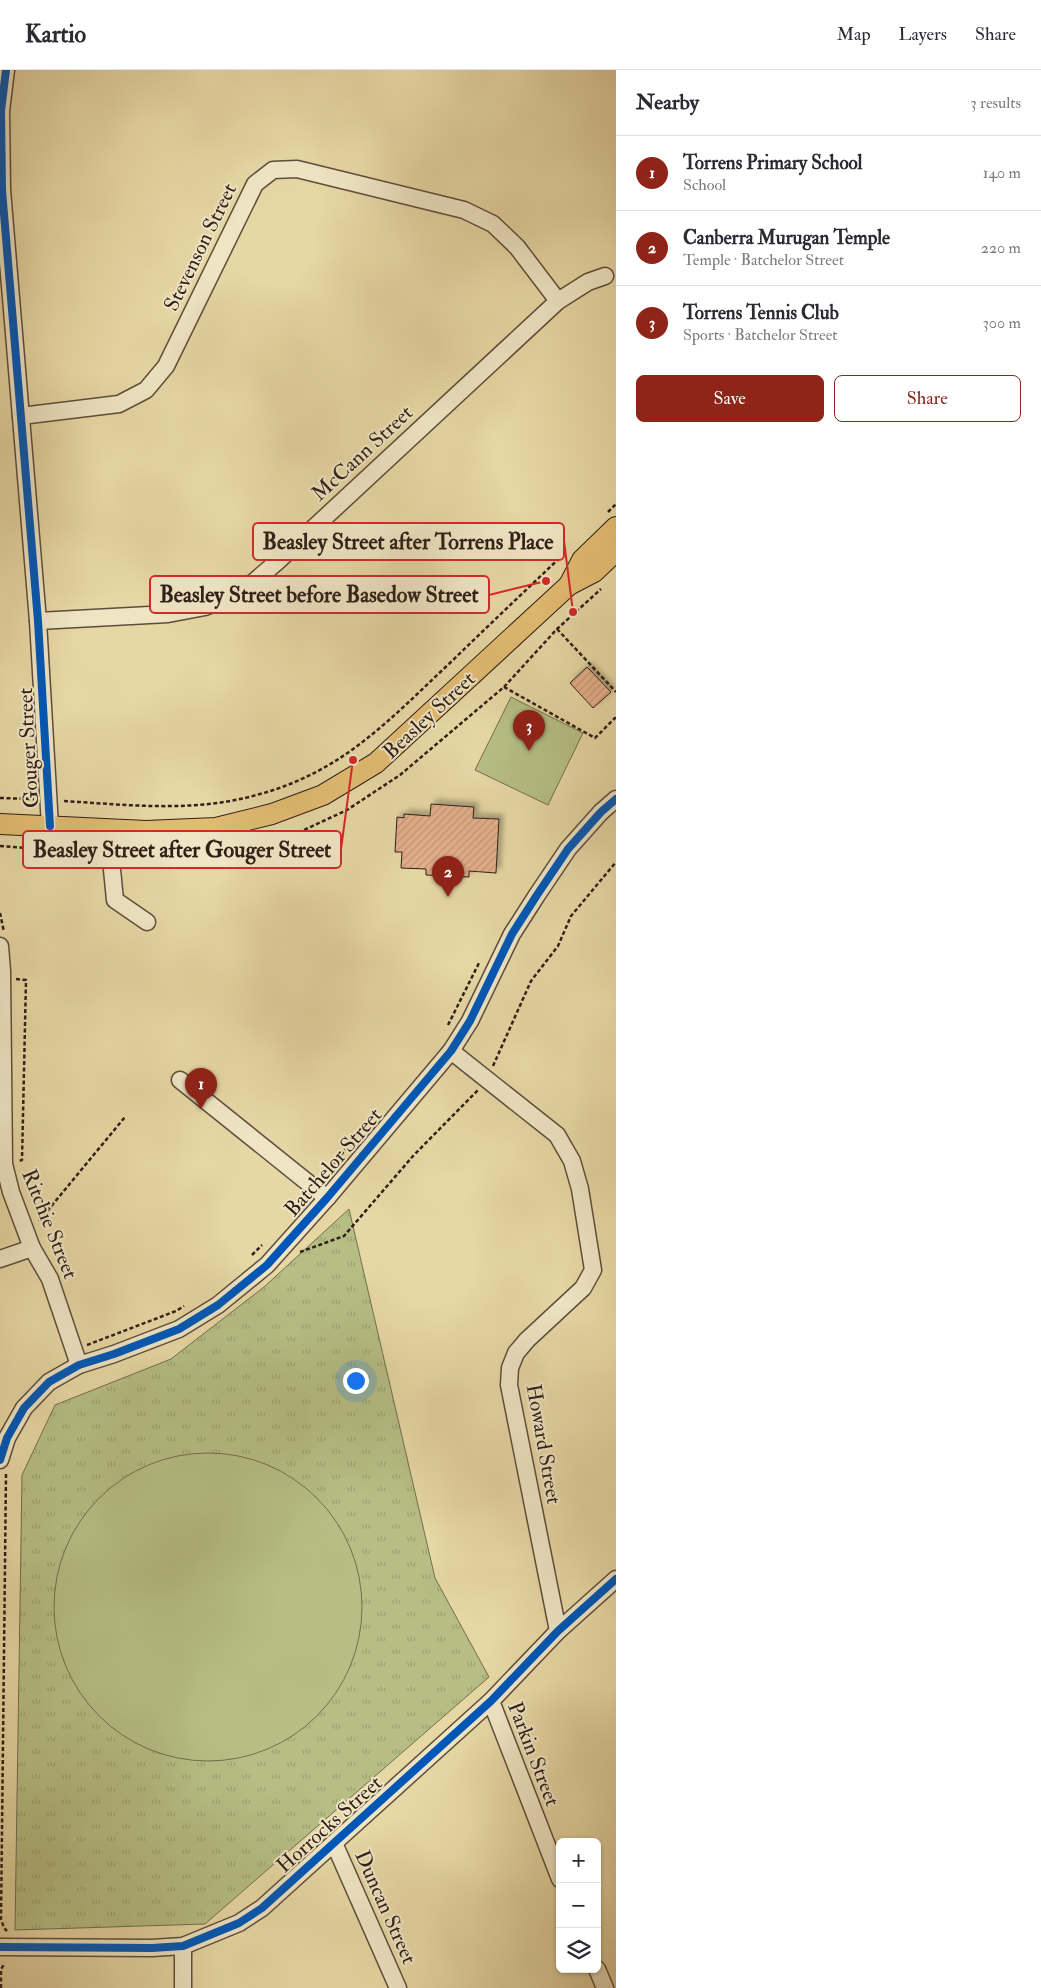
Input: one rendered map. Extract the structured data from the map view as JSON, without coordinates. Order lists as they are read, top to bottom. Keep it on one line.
{"streets":{"main road":["Beasley Street"],"street":["Stevenson Street","McCann Street","Gouger Street","Batchelor Street","Ritchie Street","Howard Street","Parkin Street","Horrocks Street","Duncan Street"]},"crossings":[["Stevenson Street","McCann Street"],["Stevenson Street","Gouger Street"],["McCann Street","Gouger Street"],["Beasley Street","Gouger Street"],["Batchelor Street","Ritchie Street"],["Batchelor Street","Howard Street"],["Howard Street","Horrocks Street"],["Parkin Street","Horrocks Street"],["Horrocks Street","Duncan Street"]],"places":["Beasley Street before Basedow Street","Beasley Street after Torrens Place","Beasley Street after Gouger Street"],"page":{"header":"Kartio","nav":["Map","Layers","Share"],"heading":["Nearby","3 results"],"list":[{"mark":"1","name":"Torrens Primary School","note":"School","value":"140 m"},{"mark":"2","name":"Canberra Murugan Temple","note":"Temple · Batchelor Street","value":"220 m"},{"mark":"3","name":"Torrens Tennis Club","note":"Sports · Batchelor Street","value":"300 m"}],"buttons":["Save","Share"],"pins":["3","2","1"],"map_buttons":["+","−"]}}
